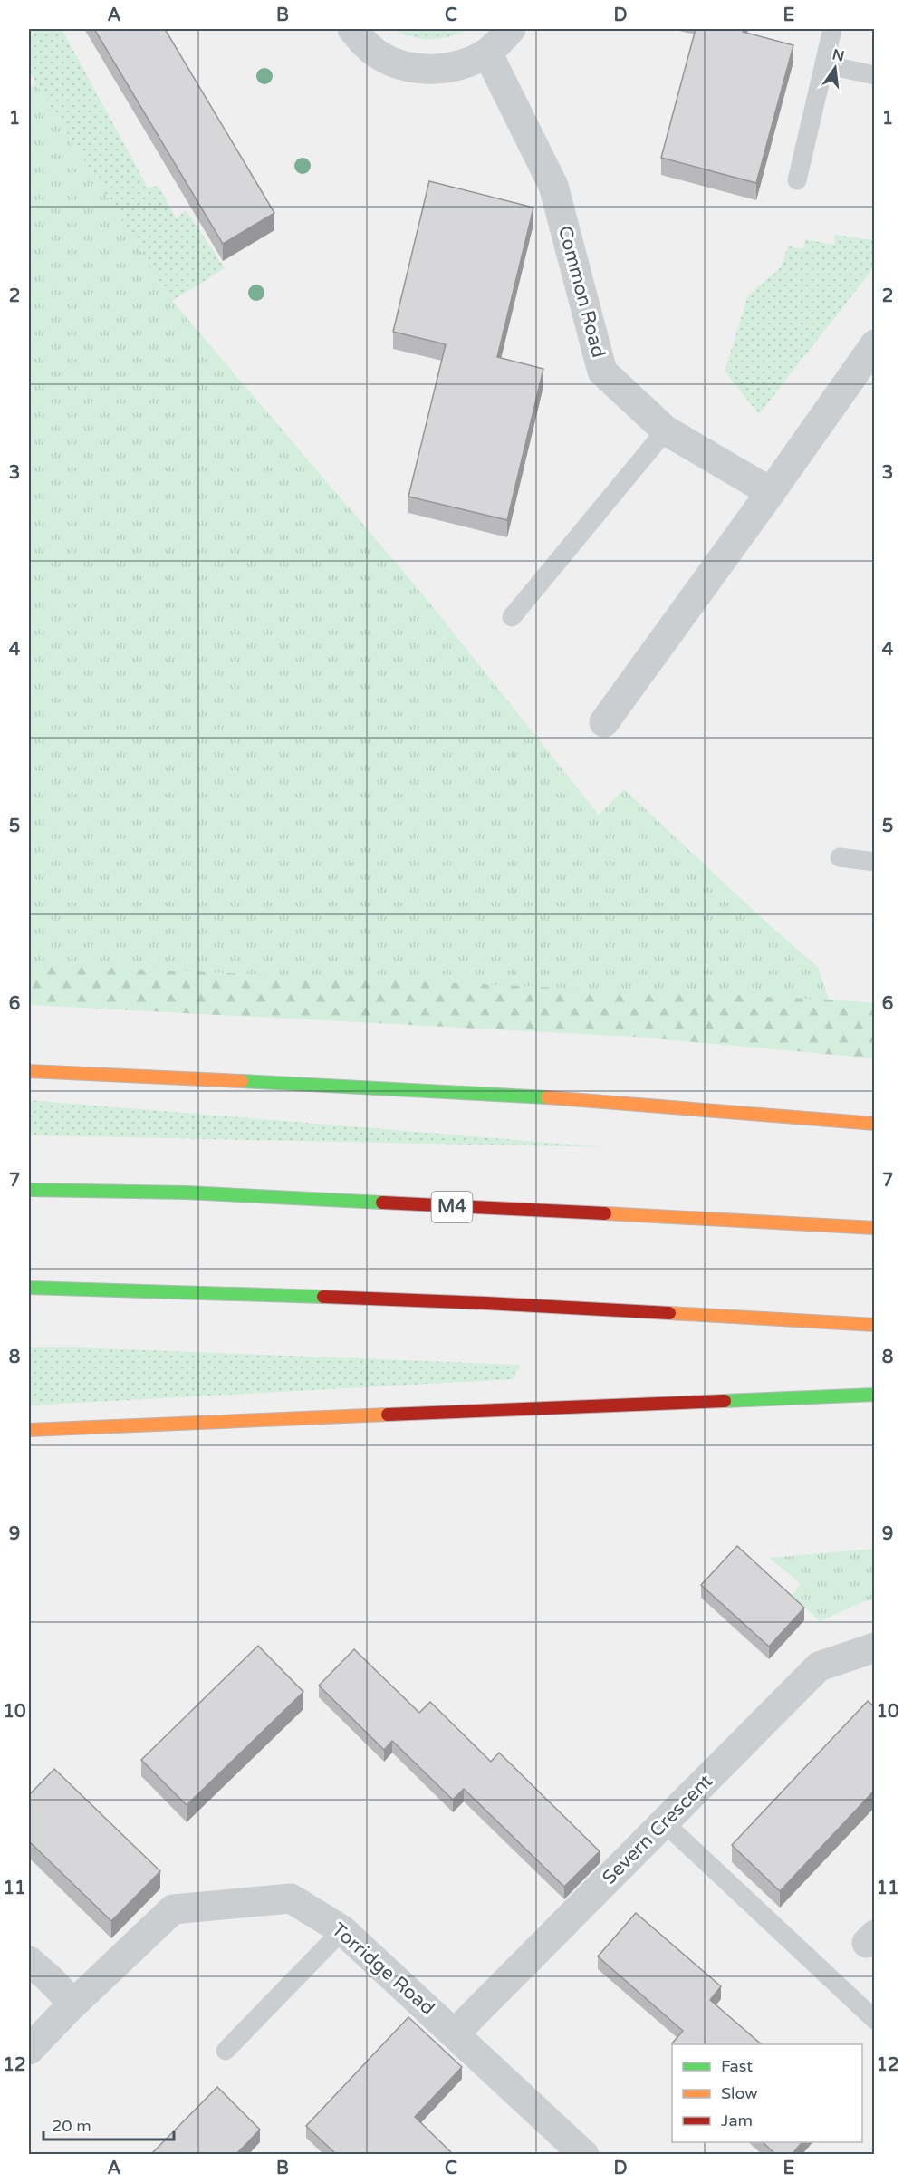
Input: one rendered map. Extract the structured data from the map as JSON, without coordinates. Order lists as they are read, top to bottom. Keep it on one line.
{"streets":{"highway":["M4"],"street":["Common Road","Severn Crescent","Torridge Road"]},"crossings":[["Severn Crescent","Torridge Road"]],"legend":["Fast","Slow","Jam"],"scale_bar":"20 m","north":"top","grid":{"columns":["A","B","C","D","E"],"rows":["1","2","3","4","5","6","7","8","9","10","11","12"]}}
